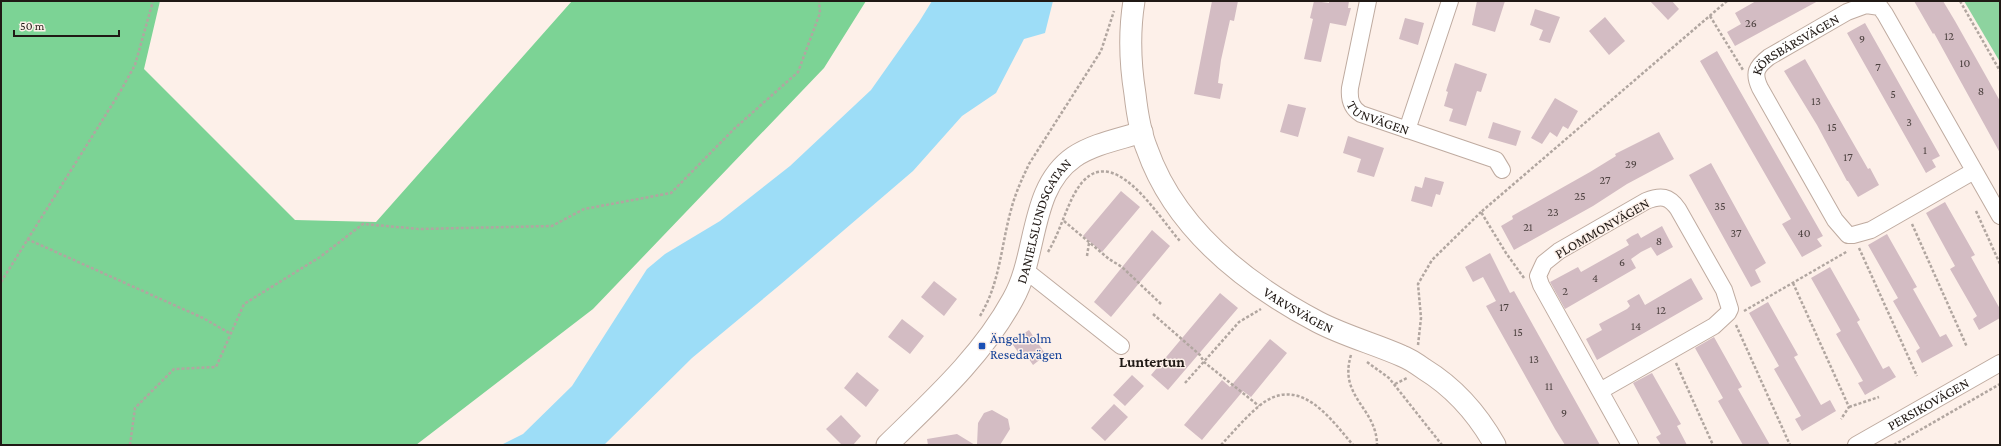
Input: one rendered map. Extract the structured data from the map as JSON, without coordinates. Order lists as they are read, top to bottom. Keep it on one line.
{"streets":{"street":["KÖRSBÄRSVÄGEN","TUNVÄGEN","DANIELSLUNDSGATAN","PLOMMONVÄGEN","VARVSVÄGEN","PERSIKOVÄGEN"]},"crossings":[["DANIELSLUNDSGATAN","VARVSVÄGEN"]],"districts":["Luntertun"],"places":{"transit":["Ängelholm Resedavägen"]},"house_numbers":["26","12","9","10","7","8","5","13","3","15","1","17","29","27","25","35","23","21","37","40","8","6","4","2","17","12","14","15","13","11","9"],"scale_bar":"50 m"}
